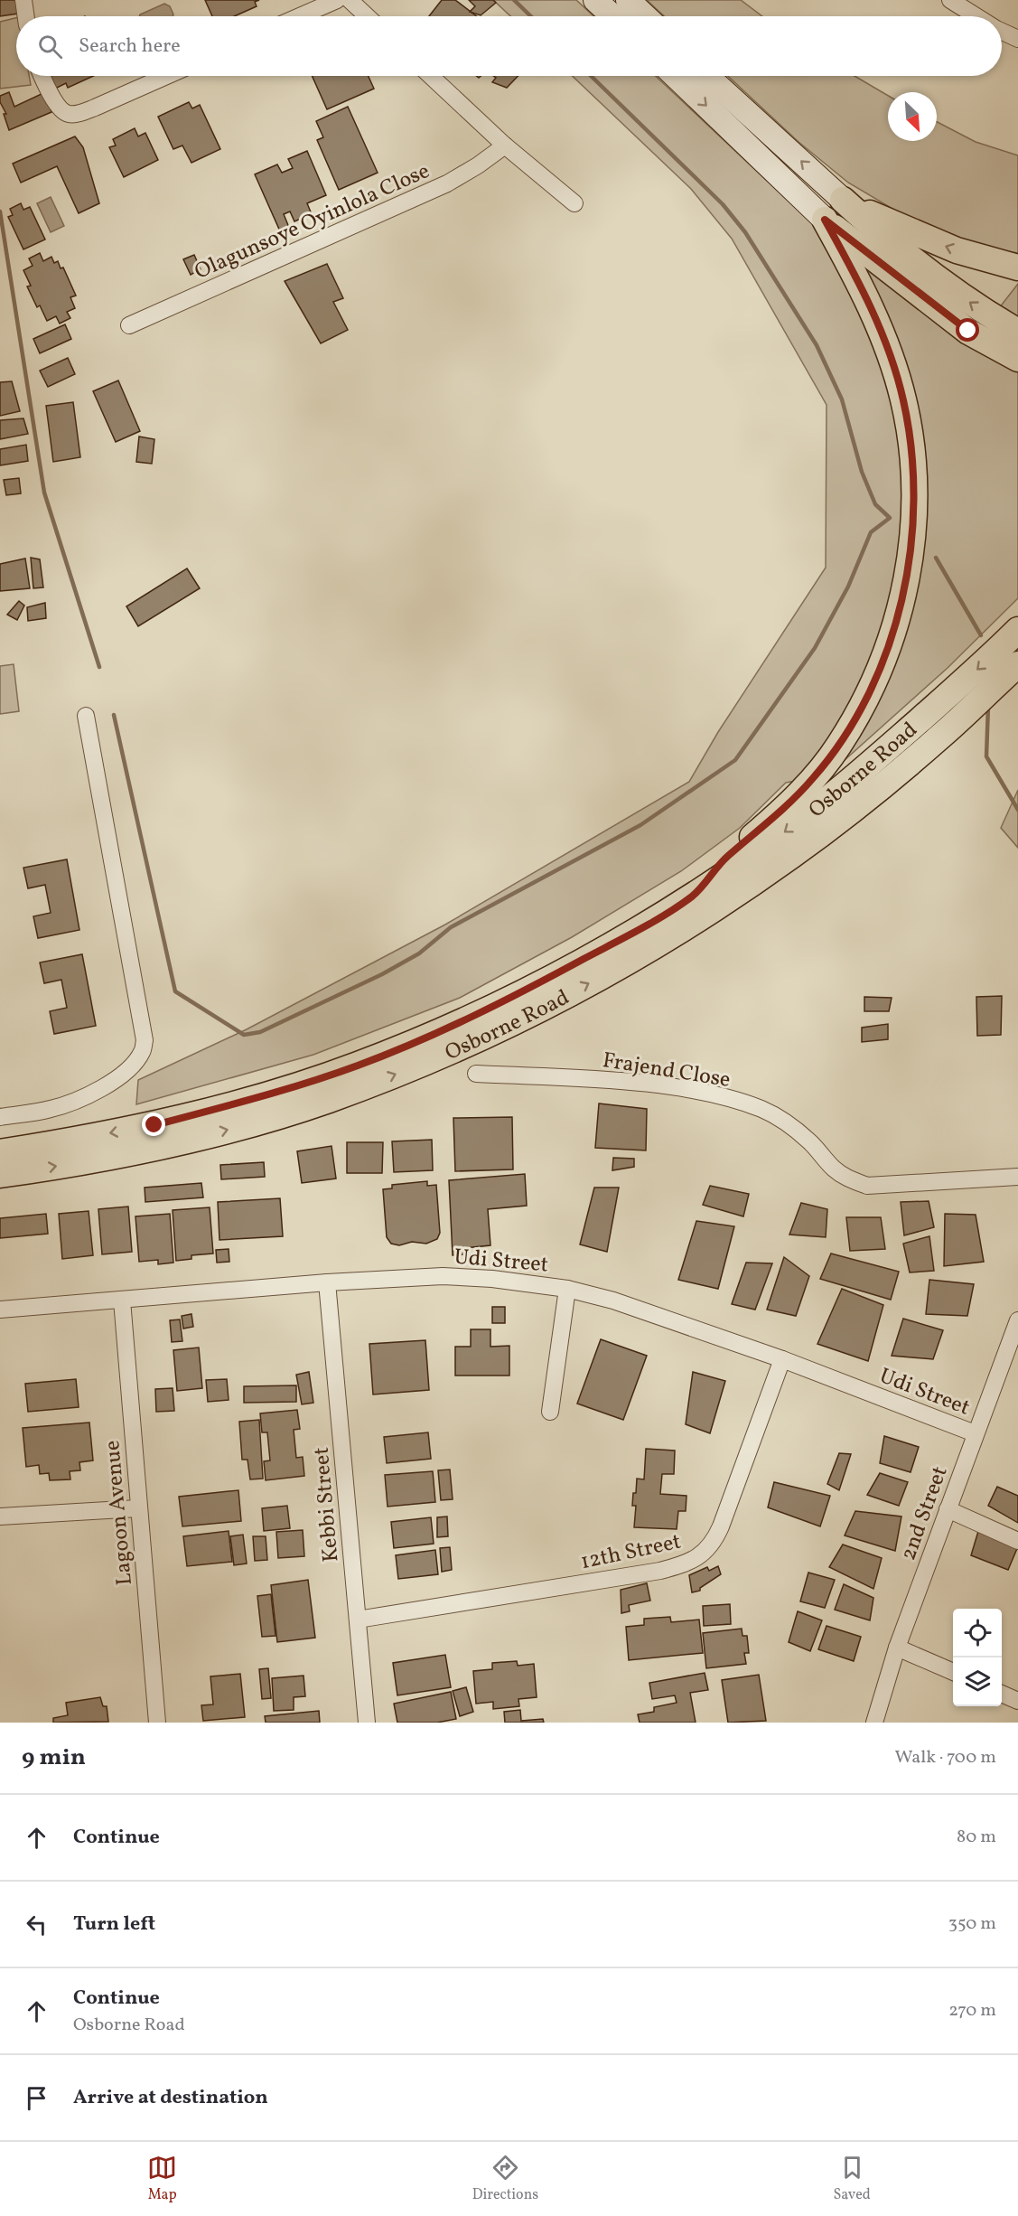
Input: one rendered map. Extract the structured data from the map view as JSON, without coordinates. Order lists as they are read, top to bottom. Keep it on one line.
{"streets":{"main road":["Osborne Road"],"street":["Olagunsoye Oyinlola Close","Frajend Close","Udi Street","Kebbi Street","Lagoon Avenue","2nd Street","12th Street"]},"crossings":[["Udi Street","Kebbi Street"],["Udi Street","Lagoon Avenue"],["Udi Street","2nd Street"],["Udi Street","12th Street"],["Kebbi Street","12th Street"]],"north":"bottom right","page":{"search":"Search here","heading":["9 min","Walk · 700 m"],"list":[["Continue","80 m"],["Turn left","350 m"],["Continue","Osborne Road","270 m"],"Arrive at destination"],"nav":["Map","Directions","Saved"]}}
